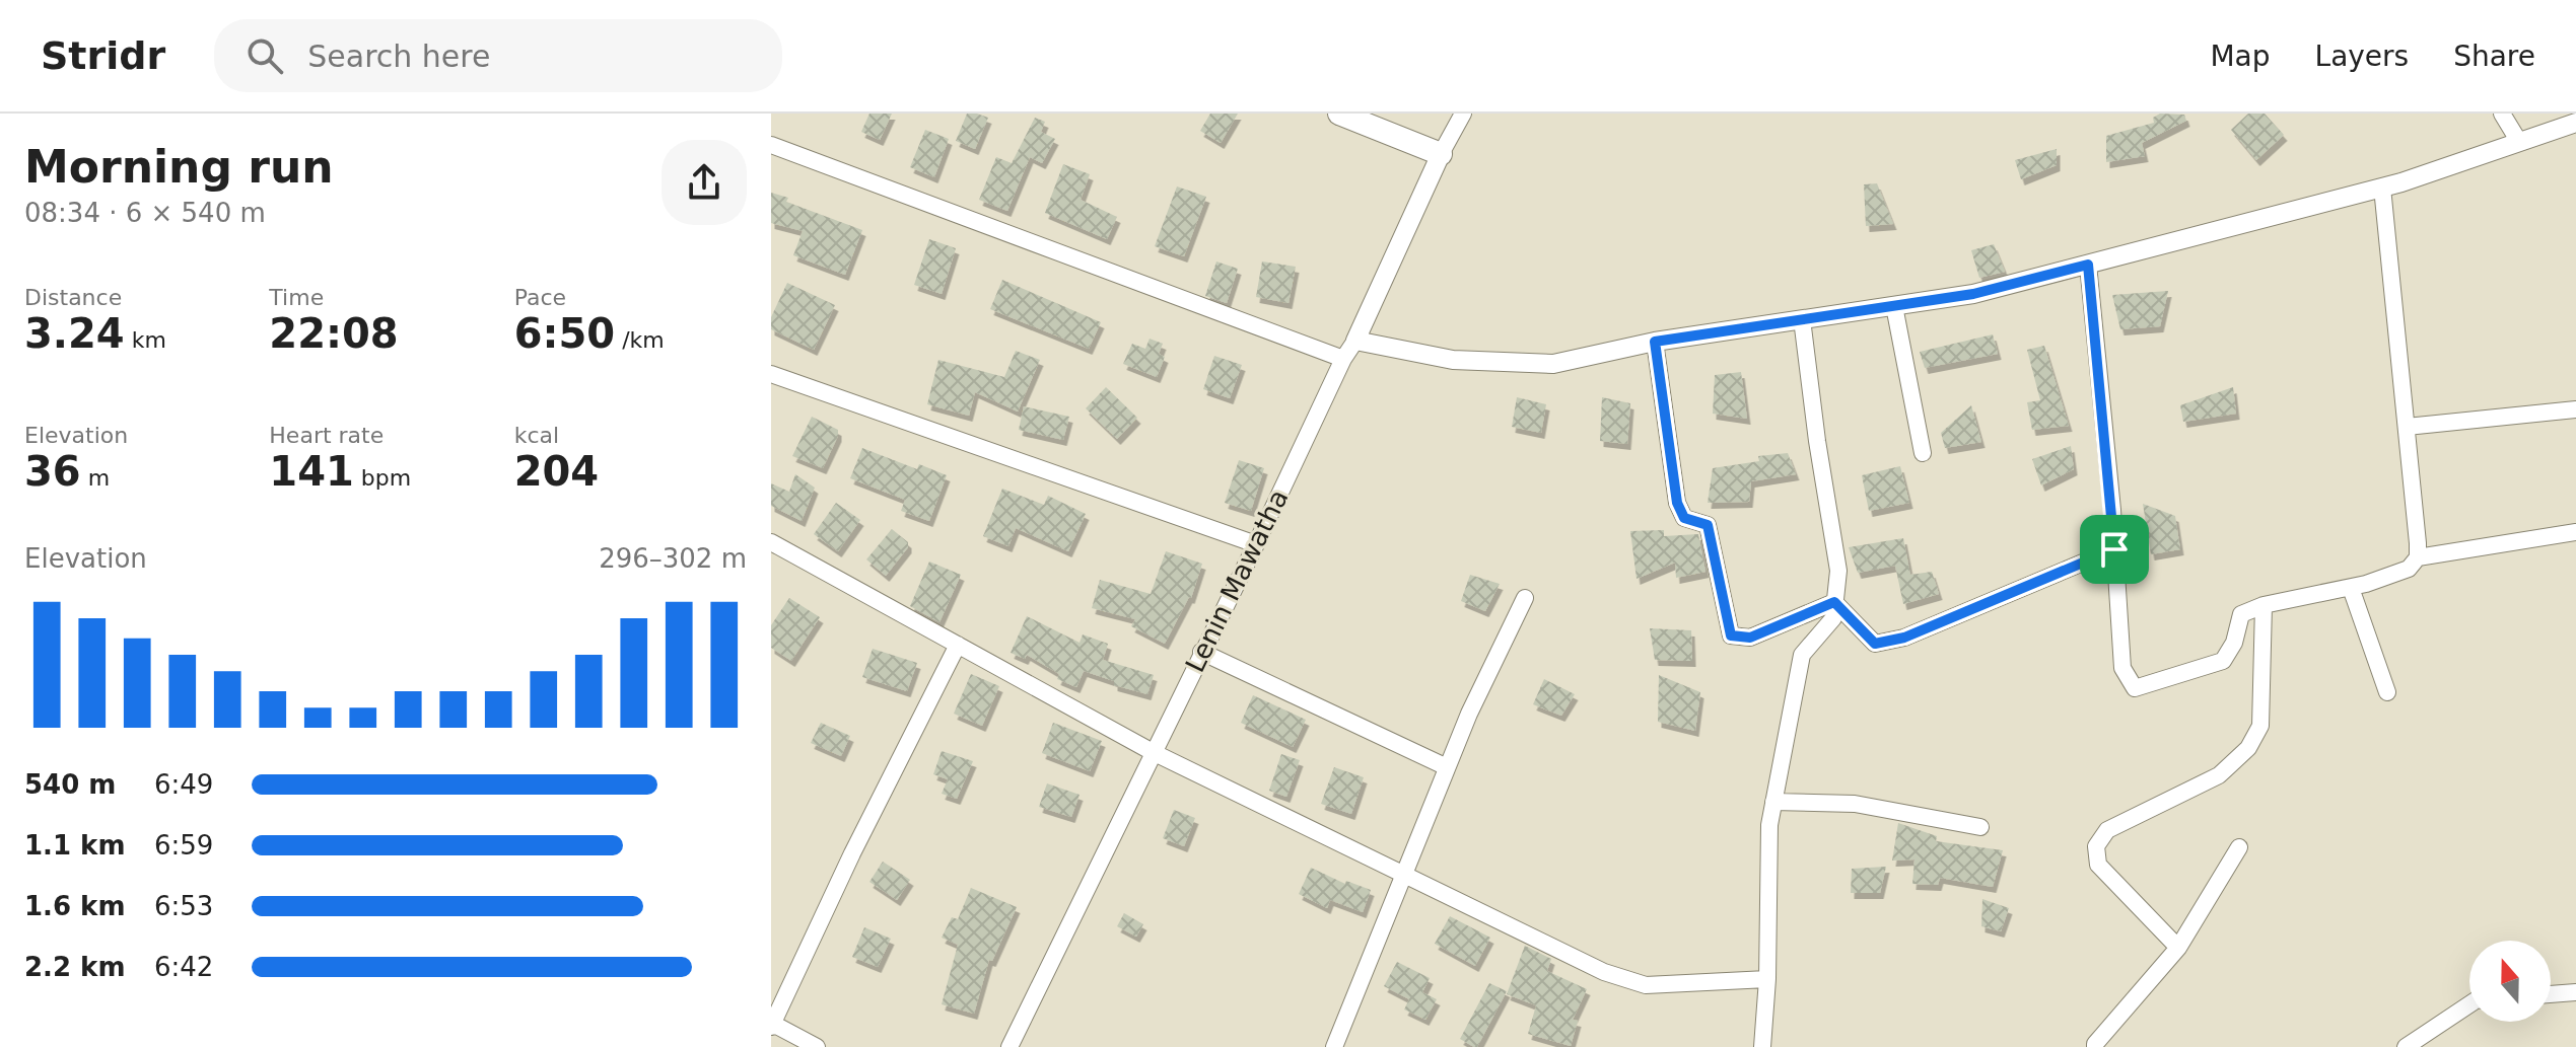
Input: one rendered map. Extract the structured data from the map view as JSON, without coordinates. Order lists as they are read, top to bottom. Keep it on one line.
{"streets":{"street":["Lenin Mawatha"]},"north":"top","page":{"header":"Stridr","search":"Search here","nav":["Map","Layers","Share"],"heading":["Morning run","08:34 · 6 × 540 m"],"stats":[["Distance","3.24 km"],["Time","22:08"],["Pace","6:50 /km"],["Elevation","36 m"],["Heart rate","141 bpm"],["kcal","204"]],"chart":["Elevation","296–302 m"],"list":[{"name":"540 m","note":"6:49"},{"name":"1.1 km","note":"6:59"},{"name":"1.6 km","note":"6:53"},{"name":"2.2 km","note":"6:42"}]}}
